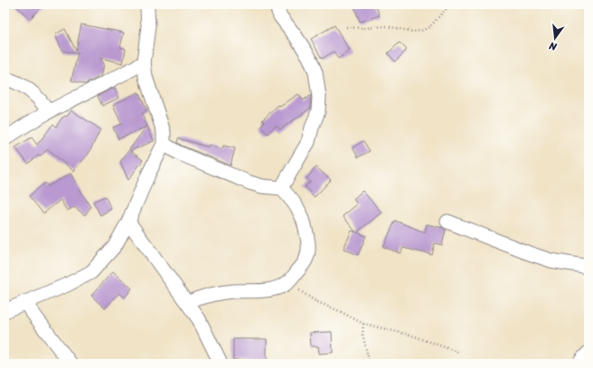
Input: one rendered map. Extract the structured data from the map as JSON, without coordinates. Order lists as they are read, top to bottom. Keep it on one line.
{"north":"bottom"}
